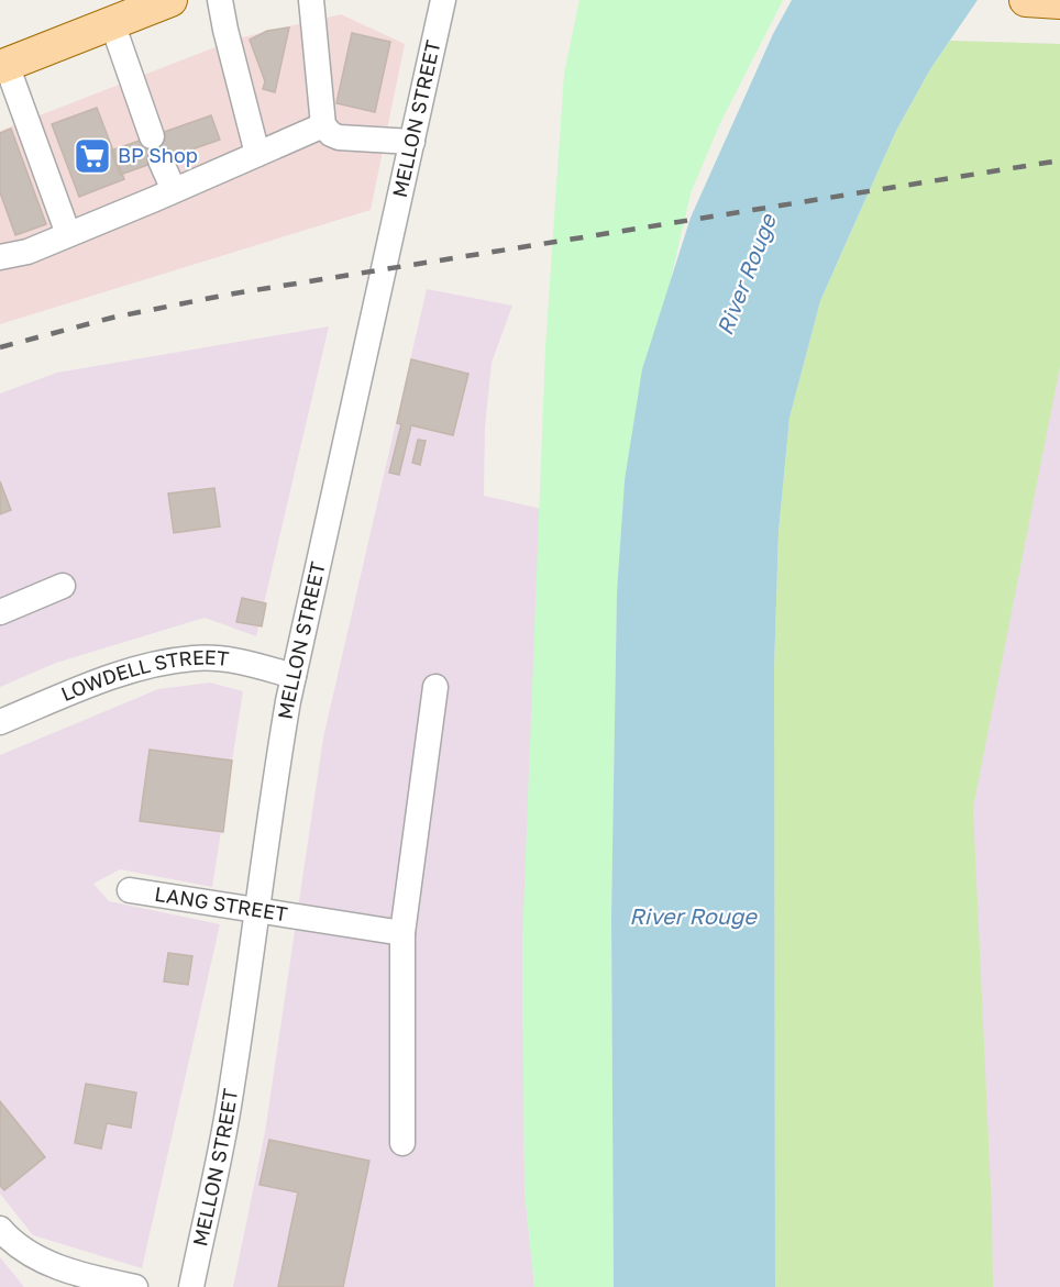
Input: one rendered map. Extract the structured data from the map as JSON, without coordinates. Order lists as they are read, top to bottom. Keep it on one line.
{"streets":{"street":["MELLON STREET","LOWDELL STREET","LANG STREET"]},"crossings":[["MELLON STREET","LOWDELL STREET"],["MELLON STREET","LANG STREET"]],"water":["River Rouge"],"places":{"supermarket":["BP Shop"]}}
